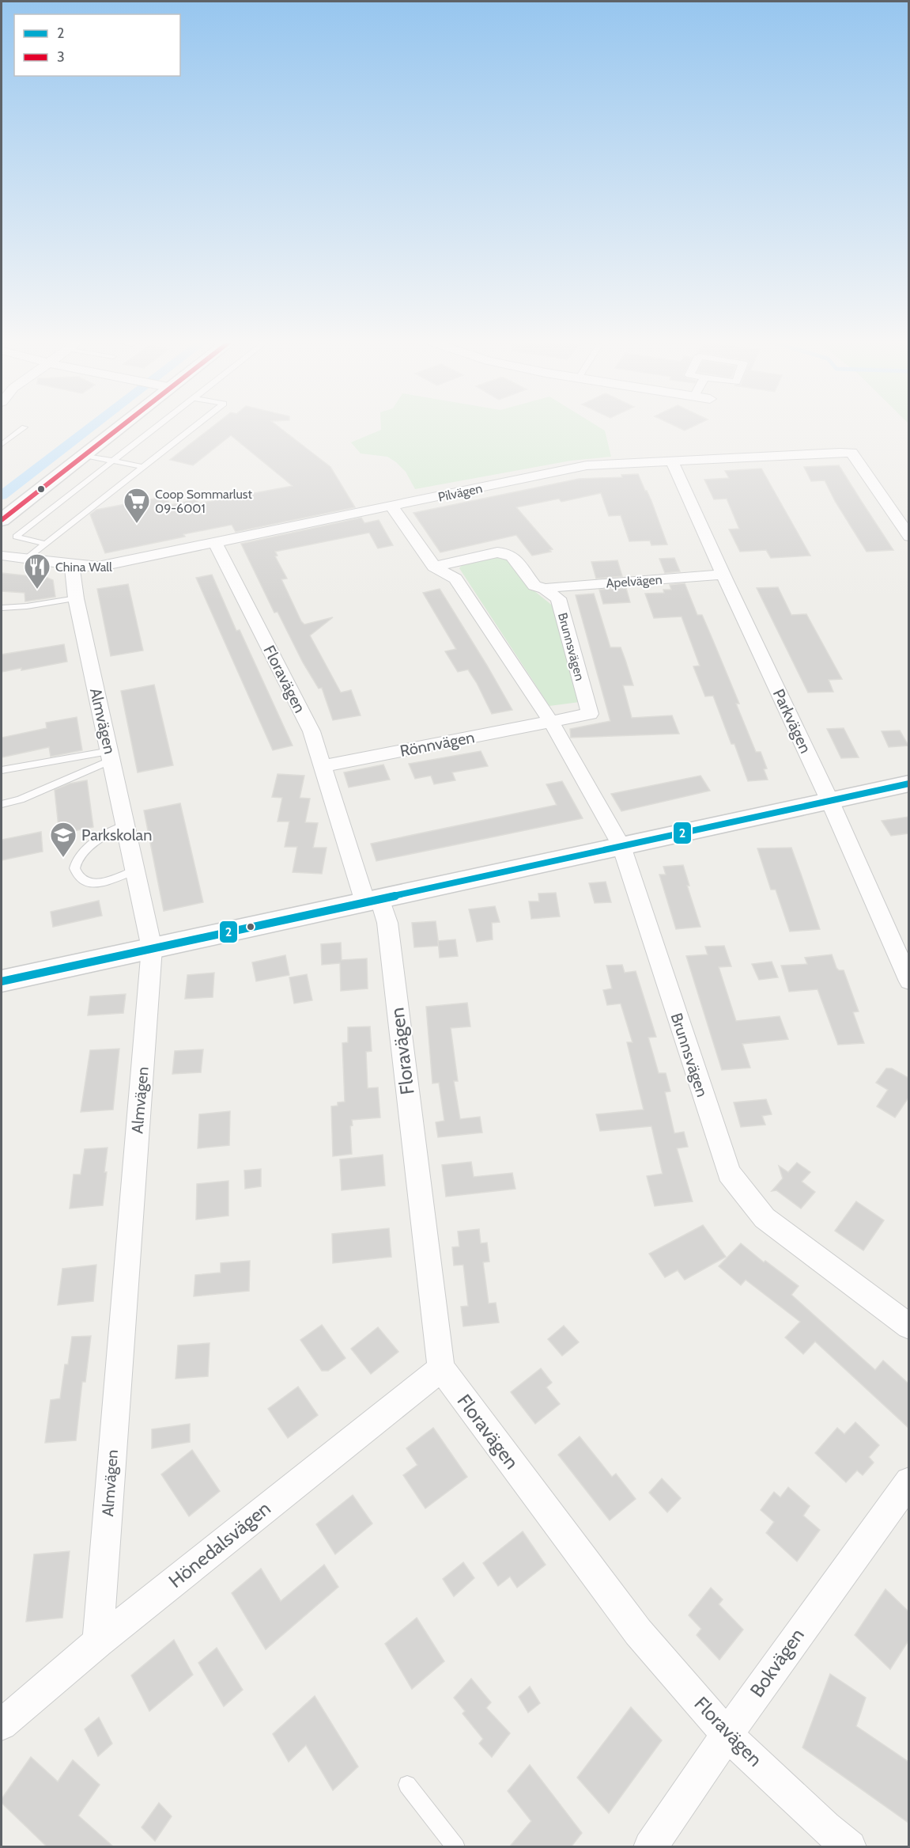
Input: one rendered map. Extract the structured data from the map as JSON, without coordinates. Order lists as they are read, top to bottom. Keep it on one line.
{"streets":{"street":["Pilvägen","Apelvägen","Brunnsvägen","Floravägen","Almvägen","Parkvägen","Rönnvägen","Hönedalsvägen","Bokvägen"]},"crossings":[["Pilvägen","Brunnsvägen"],["Pilvägen","Floravägen"],["Pilvägen","Almvägen"],["Pilvägen","Parkvägen"],["Apelvägen","Brunnsvägen"],["Apelvägen","Parkvägen"],["Brunnsvägen","Rönnvägen"],["Floravägen","Rönnvägen"],["Floravägen","Hönedalsvägen"],["Floravägen","Bokvägen"],["Almvägen","Hönedalsvägen"]],"places":{"supermarket":["Coop Sommarlust 09-6001"],"restaurant":["China Wall"],"school or university":["Parkskolan"]},"lines":["transit line 3","transit line 2"],"legend":["2","3"]}
